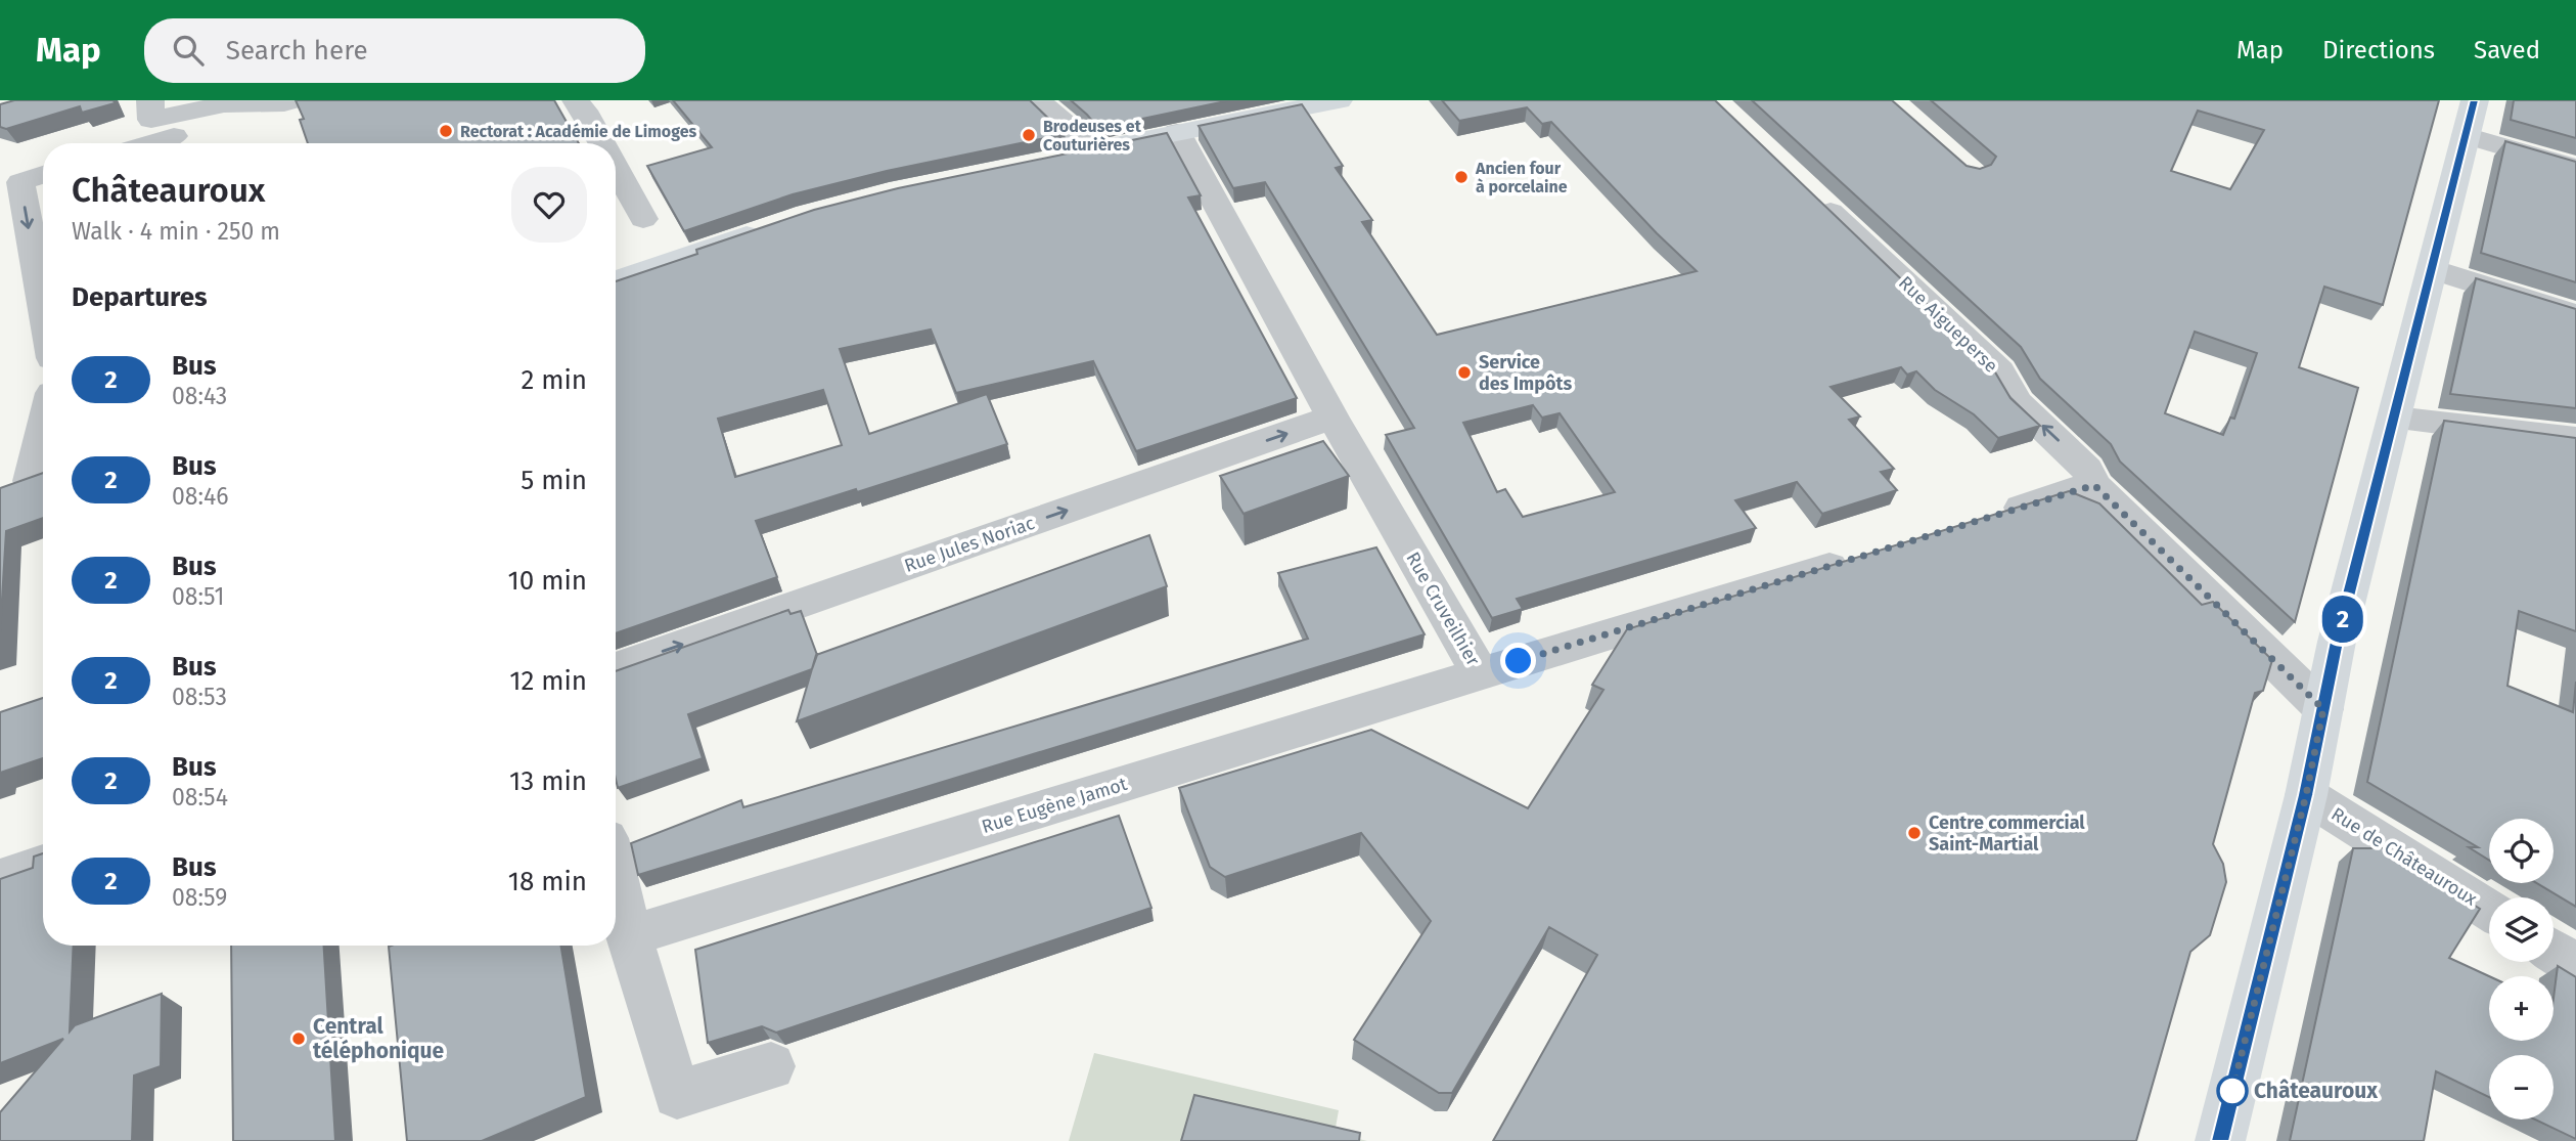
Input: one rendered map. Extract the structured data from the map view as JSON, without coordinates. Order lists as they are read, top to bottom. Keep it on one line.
{"streets":{"street":["Rue Aigueperse","Rue Jules Noriac","Rue Cruveilhier","Rue Eugène Jamot","Rue de Châteauroux"]},"crossings":[["Rue Jules Noriac","Rue Cruveilhier"],["Rue Cruveilhier","Rue Eugène Jamot"]],"one_way":["Rue Aigueperse","Rue Jules Noriac"],"places":["Rectorat : Académie de Limoges","Brodeuses et Couturières","Ancien four à porcelaine","Service des Impôts","Centre commercial Saint-Martial","Central téléphonique","Châteauroux"],"lines":["bus line 2"],"page":{"header":"Map","search":"Search here","nav":["Map","Directions","Saved"],"on_map":"2","heading":[["Châteauroux","Walk · 4 min · 250 m"],"Departures"],"list":[{"mark":"2","name":"Bus","note":"08:43","value":"2 min"},{"mark":"2","name":"Bus","note":"08:46","value":"5 min"},{"mark":"2","name":"Bus","note":"08:51","value":"10 min"},{"mark":"2","name":"Bus","note":"08:53","value":"12 min"},{"mark":"2","name":"Bus","note":"08:54","value":"13 min"},{"mark":"2","name":"Bus","note":"08:59","value":"18 min"}],"map_buttons":["+","−"]}}
